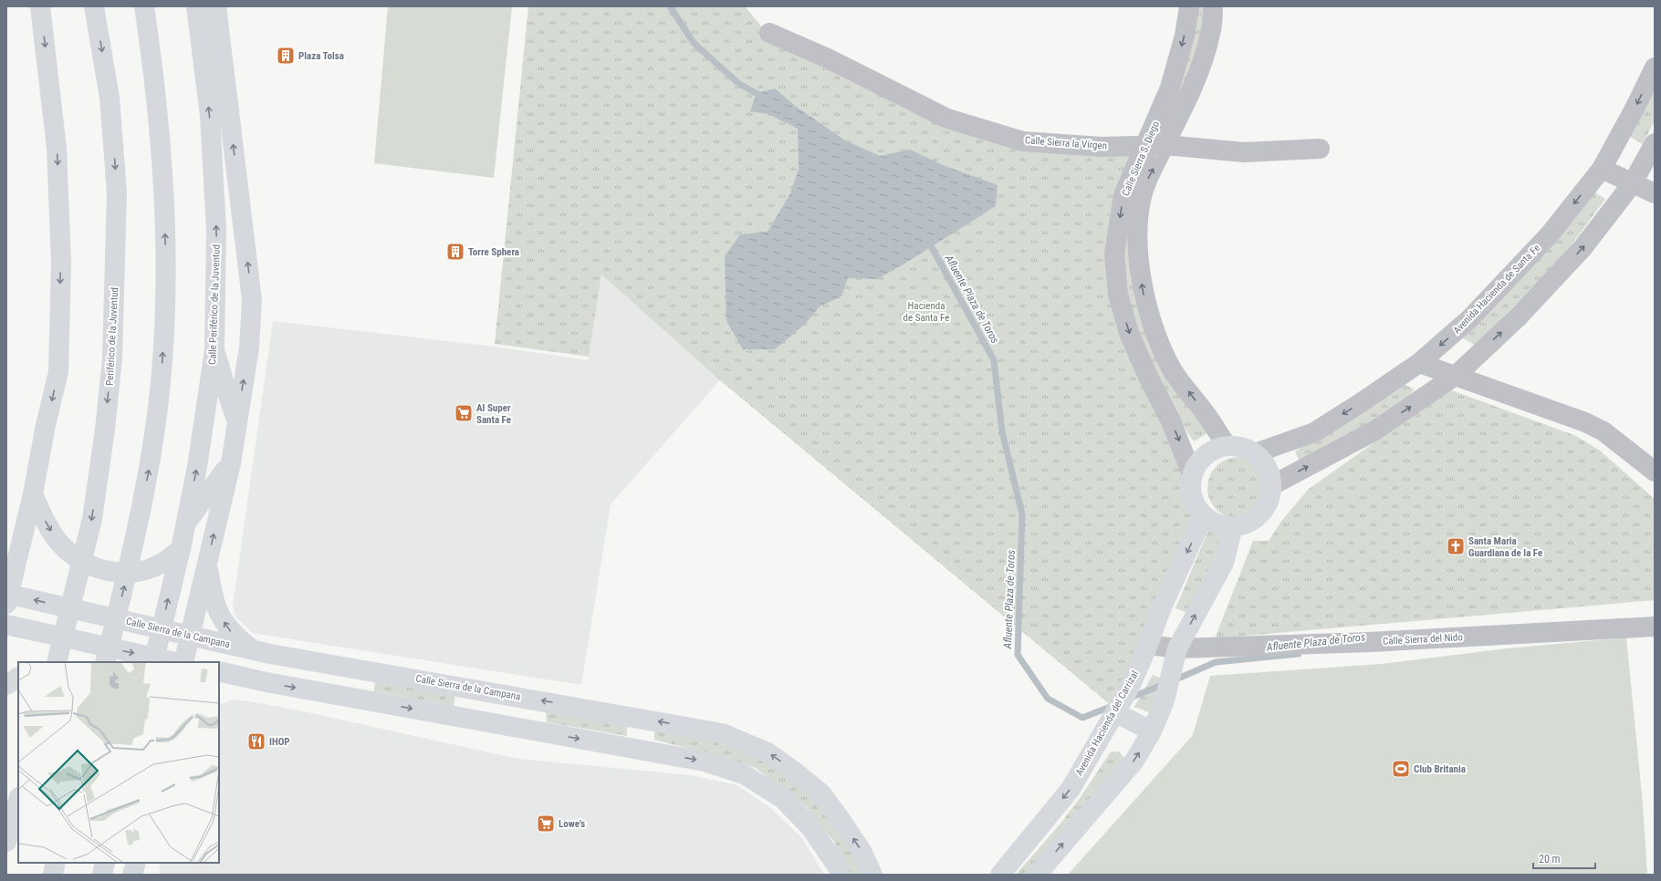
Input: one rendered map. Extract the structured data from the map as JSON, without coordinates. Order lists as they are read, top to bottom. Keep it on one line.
{"streets":{"main road":["Calle Periférico de la Juventud","Periférico de la Juventud","Calle Sierra de la Campana","Avenida Hacienda del Carrizal"],"street":["Calle Sierra la Vírgen","Calle Sierra S. Diego","Avenida Hacienda de Santa Fe","Calle Sierra del Nido"]},"crossings":[["Calle Sierra la Vírgen","Calle Sierra S. Diego"],["Calle Sierra S. Diego","Avenida Hacienda de Santa Fe"],["Calle Sierra S. Diego","Avenida Hacienda del Carrizal"],["Avenida Hacienda de Santa Fe","Avenida Hacienda del Carrizal"],["Calle Periférico de la Juventud","Calle Sierra de la Campana"],["Calle Sierra del Nido","Avenida Hacienda del Carrizal"]],"water":["Afluente Plaza de Toros"],"parks":["Hacienda de Santa Fe"],"places":{"building":["Plaza Tolsa","Torre Sphera"],"supermarket":["Al Super Santa Fe","Lowe's"],"church":["Santa Maria Guardiana de la Fe"],"restaurant":["IHOP"],"sports":["Club Britania"]},"scale_bar":"20 m"}
